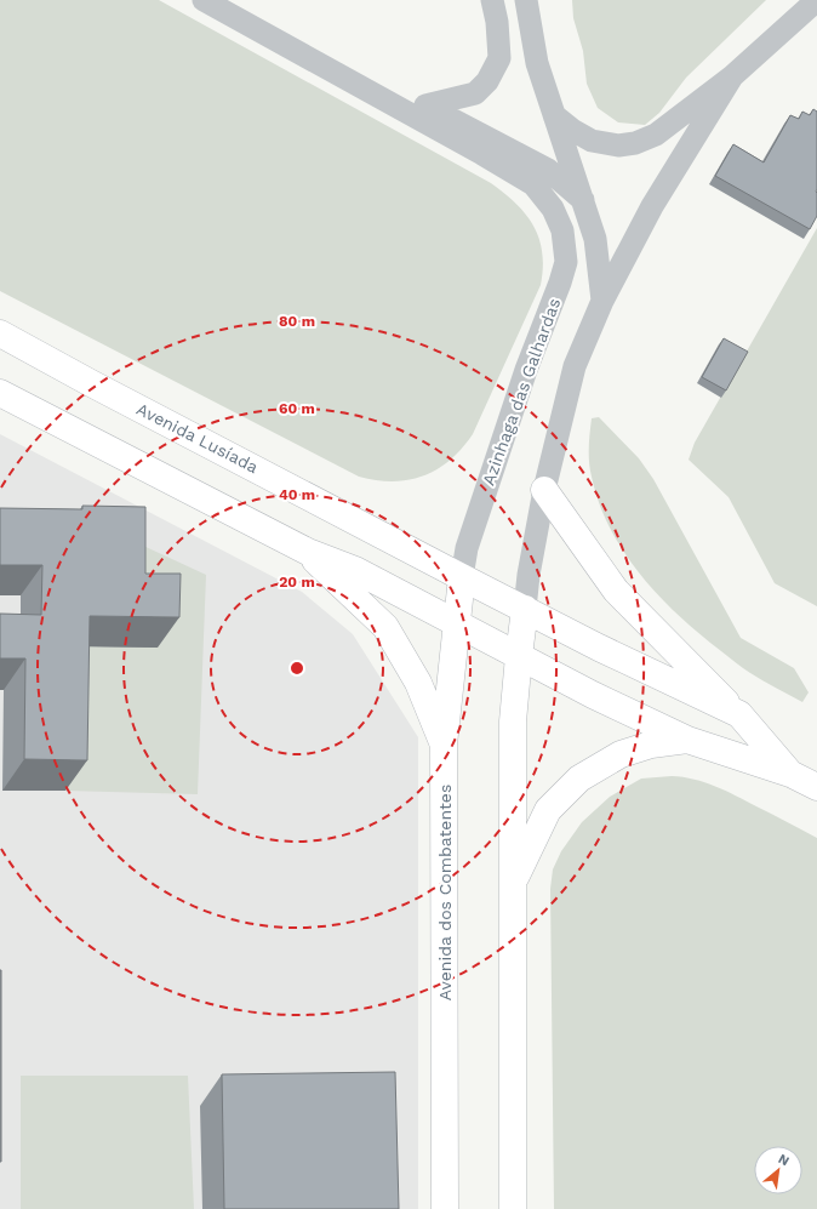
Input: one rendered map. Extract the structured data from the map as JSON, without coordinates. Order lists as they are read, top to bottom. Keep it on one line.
{"streets":{"main road":["Avenida Lusíada","Avenida dos Combatentes"],"street":["Azinhaga das Galhardas"]},"crossings":[["Azinhaga das Galhardas","Avenida Lusíada"],["Azinhaga das Galhardas","Avenida dos Combatentes"],["Avenida Lusíada","Avenida dos Combatentes"]],"north":"top right","rings":["80 m","60 m","40 m","20 m"]}
